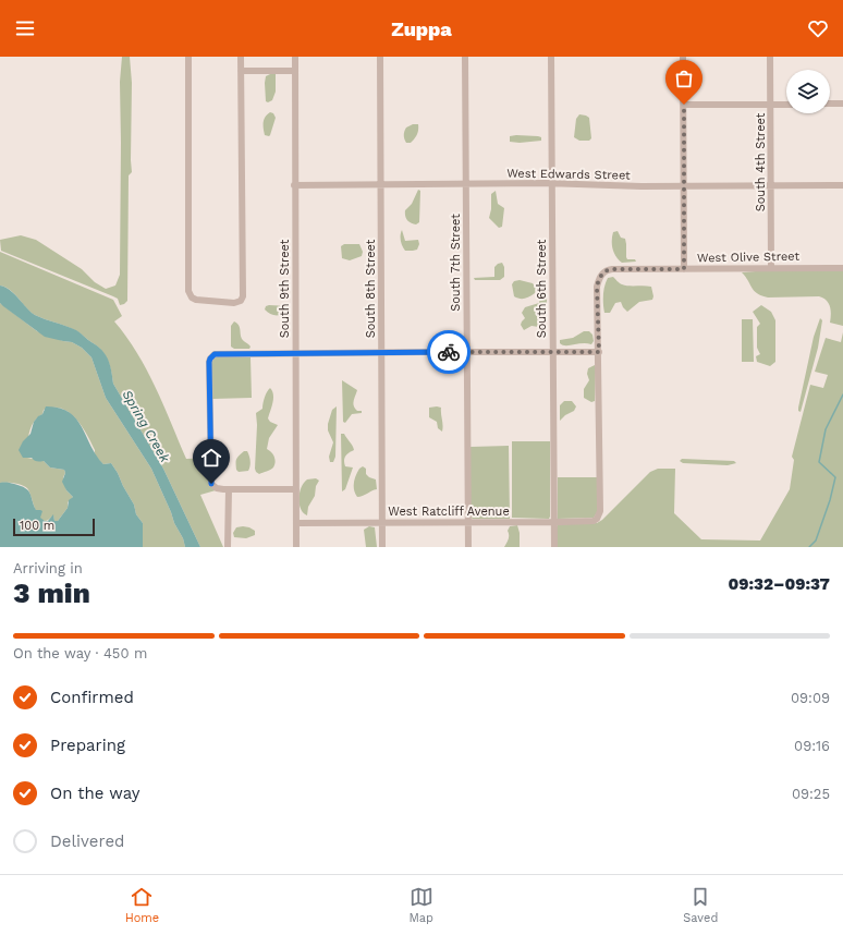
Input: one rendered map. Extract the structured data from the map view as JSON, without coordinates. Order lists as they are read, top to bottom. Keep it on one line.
{"streets":{"street":["South 4th Street","West Edwards Street","West Olive Street","South 7th Street","South 9th Street","South 8th Street","South 6th Street","West Ratcliff Avenue"]},"crossings":[["South 4th Street","West Edwards Street"],["South 4th Street","West Olive Street"],["West Edwards Street","South 7th Street"],["West Edwards Street","South 9th Street"],["West Edwards Street","South 8th Street"],["West Edwards Street","South 6th Street"],["West Olive Street","West Ratcliff Avenue"],["South 7th Street","West Ratcliff Avenue"],["South 9th Street","West Ratcliff Avenue"],["South 8th Street","West Ratcliff Avenue"],["South 6th Street","West Ratcliff Avenue"]],"water":["Spring Creek"],"scale_bar":"100 m","page":{"header":"Zuppa","scale":"100 m","heading":["3 min","Arriving in","09:32–09:37"],"bar":"On the way · 450 m","list":[["Confirmed","09:09"],["Preparing","09:16"],["On the way","09:25"],"Delivered"],"tabs":["Home","Map","Saved"]}}
